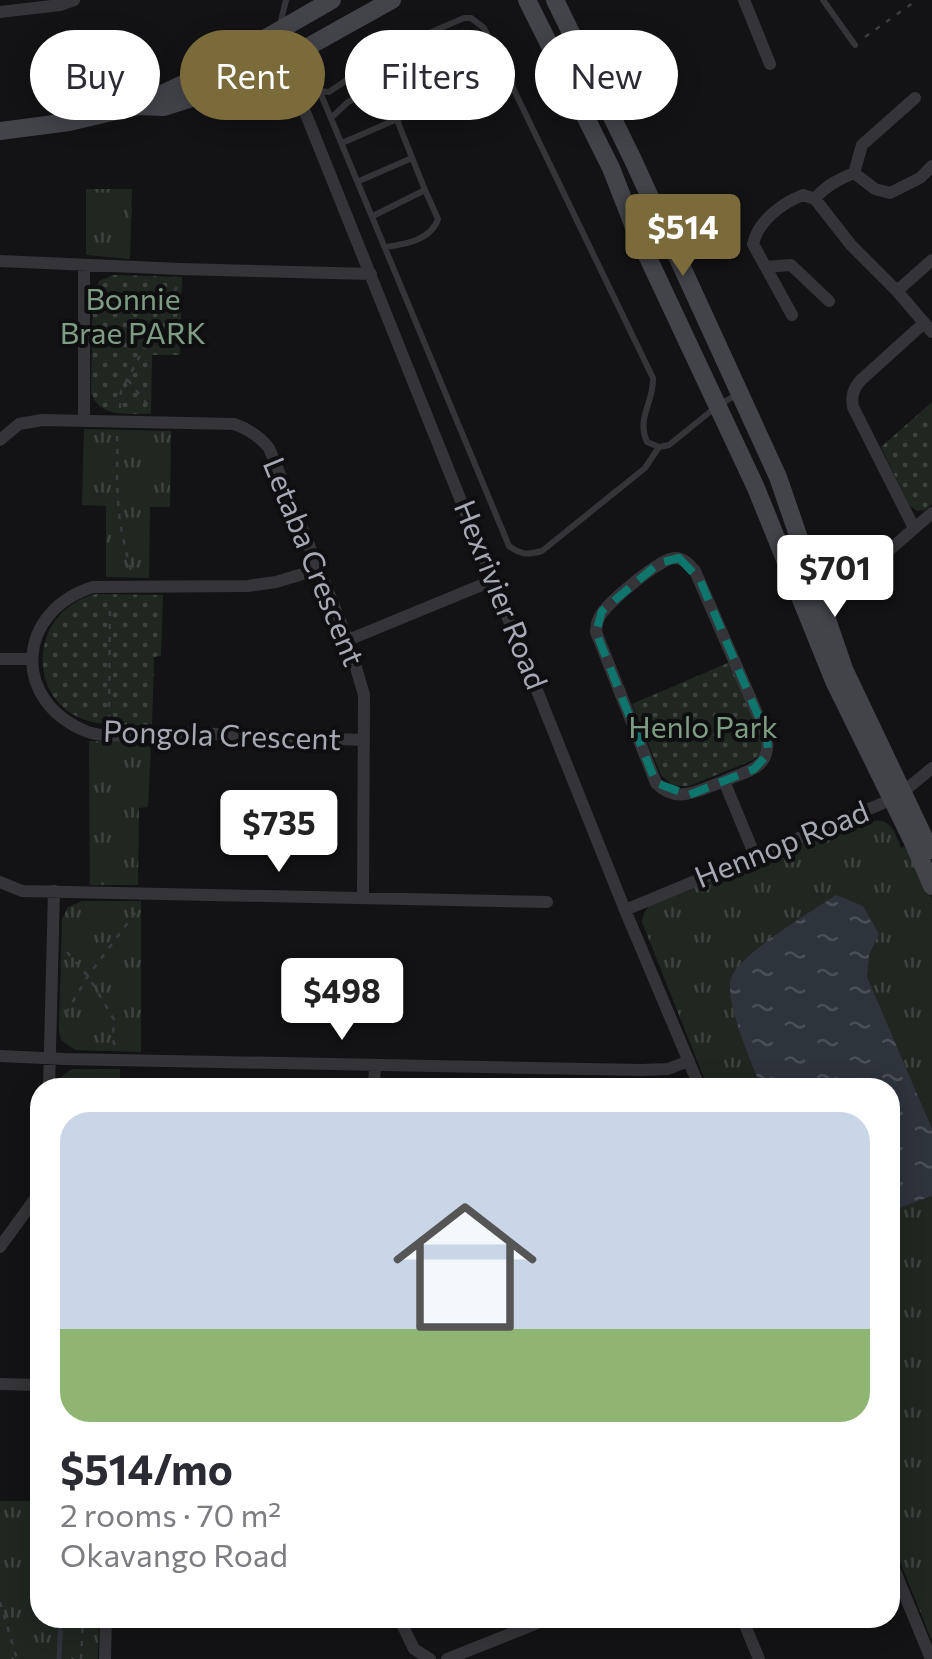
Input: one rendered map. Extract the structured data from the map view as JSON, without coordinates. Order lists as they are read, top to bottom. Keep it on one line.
{"streets":{"street":["Letaba Crescent","Hexrivier Road","Pongola Crescent","Hennop Road"]},"crossings":[["Letaba Crescent","Pongola Crescent"],["Hexrivier Road","Hennop Road"]],"parks":["Bonnie Brae PARK","Henlo Park"],"page":{"chip":["Buy","Rent","Filters","New"],"price":["$514","$701","$735","$498"],"list":[{"name":"$514/mo","note":"2 rooms · 70 m² · Okavango Road"}]}}
